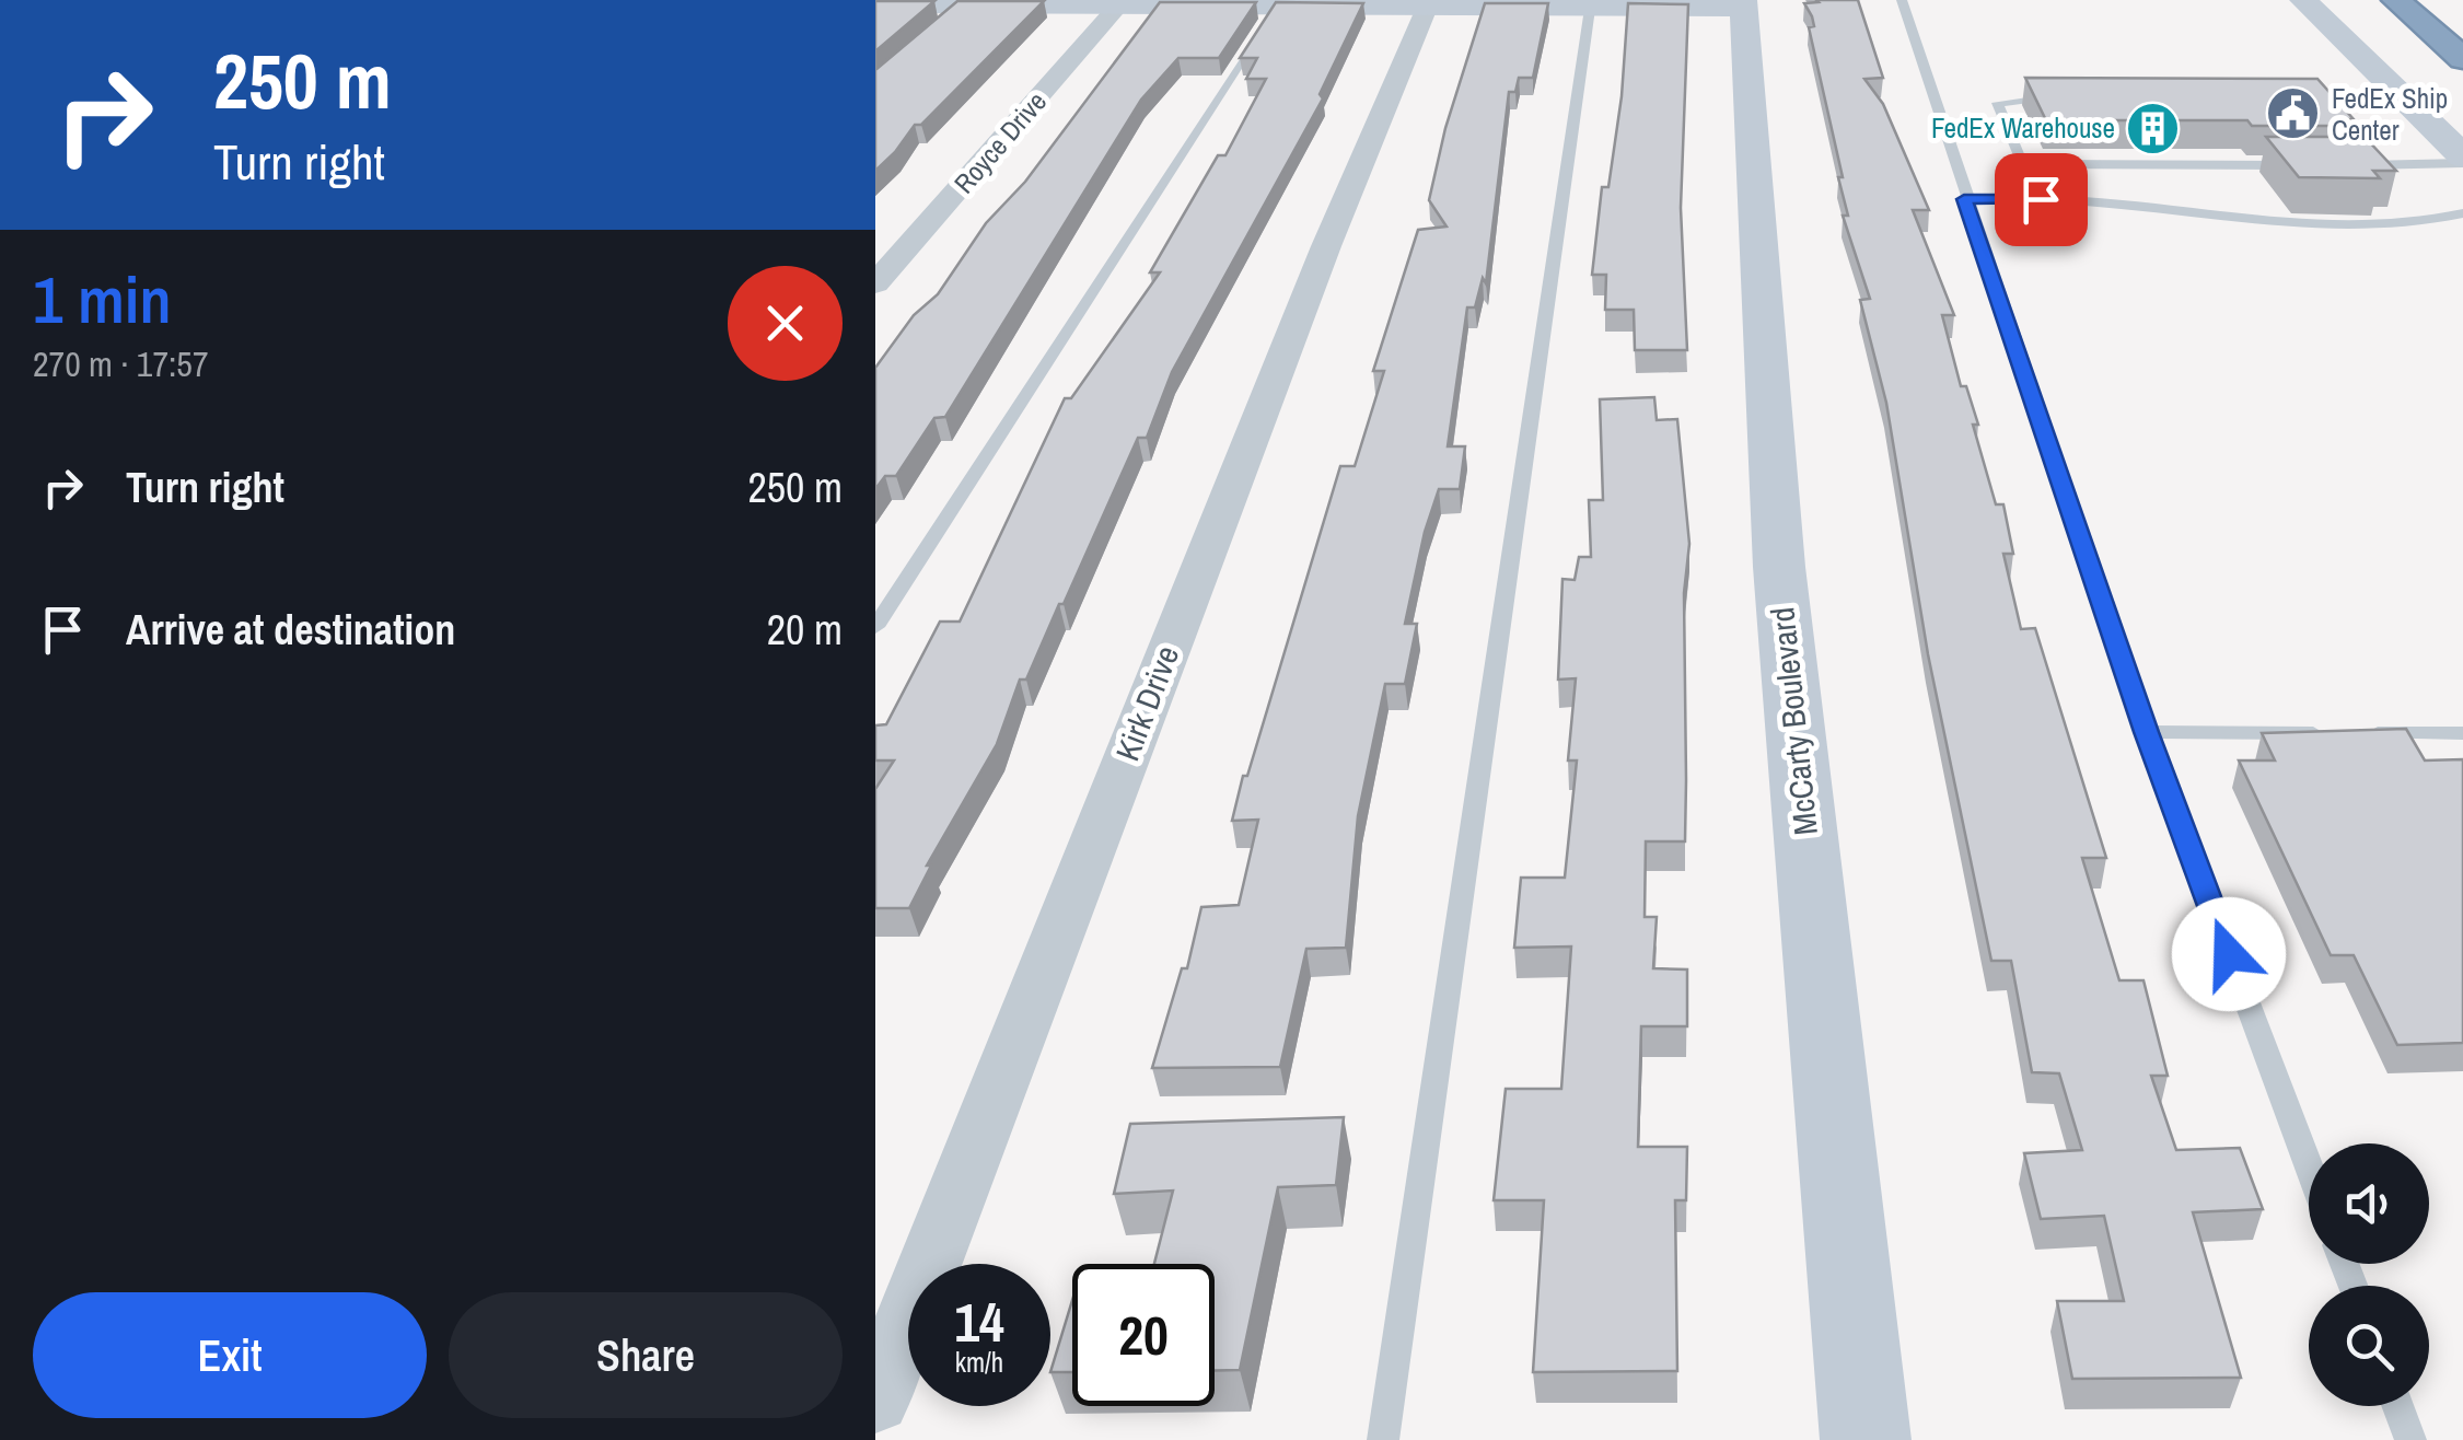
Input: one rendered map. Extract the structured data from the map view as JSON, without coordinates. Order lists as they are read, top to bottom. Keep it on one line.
{"streets":{"main road":["McCarty Boulevard"],"street":["Royce Drive","Kirk Drive"]},"places":{"public building":["FedEx Ship Center"],"building":["FedEx Warehouse"]},"page":{"turn":["250 m","Turn right"],"heading":["1 min","270 m · 17:57"],"list":[{"name":"Turn right","value":"250 m"},{"name":"Arrive at destination","value":"20 m"}],"speed":"14 km/h","limit":"20","buttons":["Exit","Share"]}}
